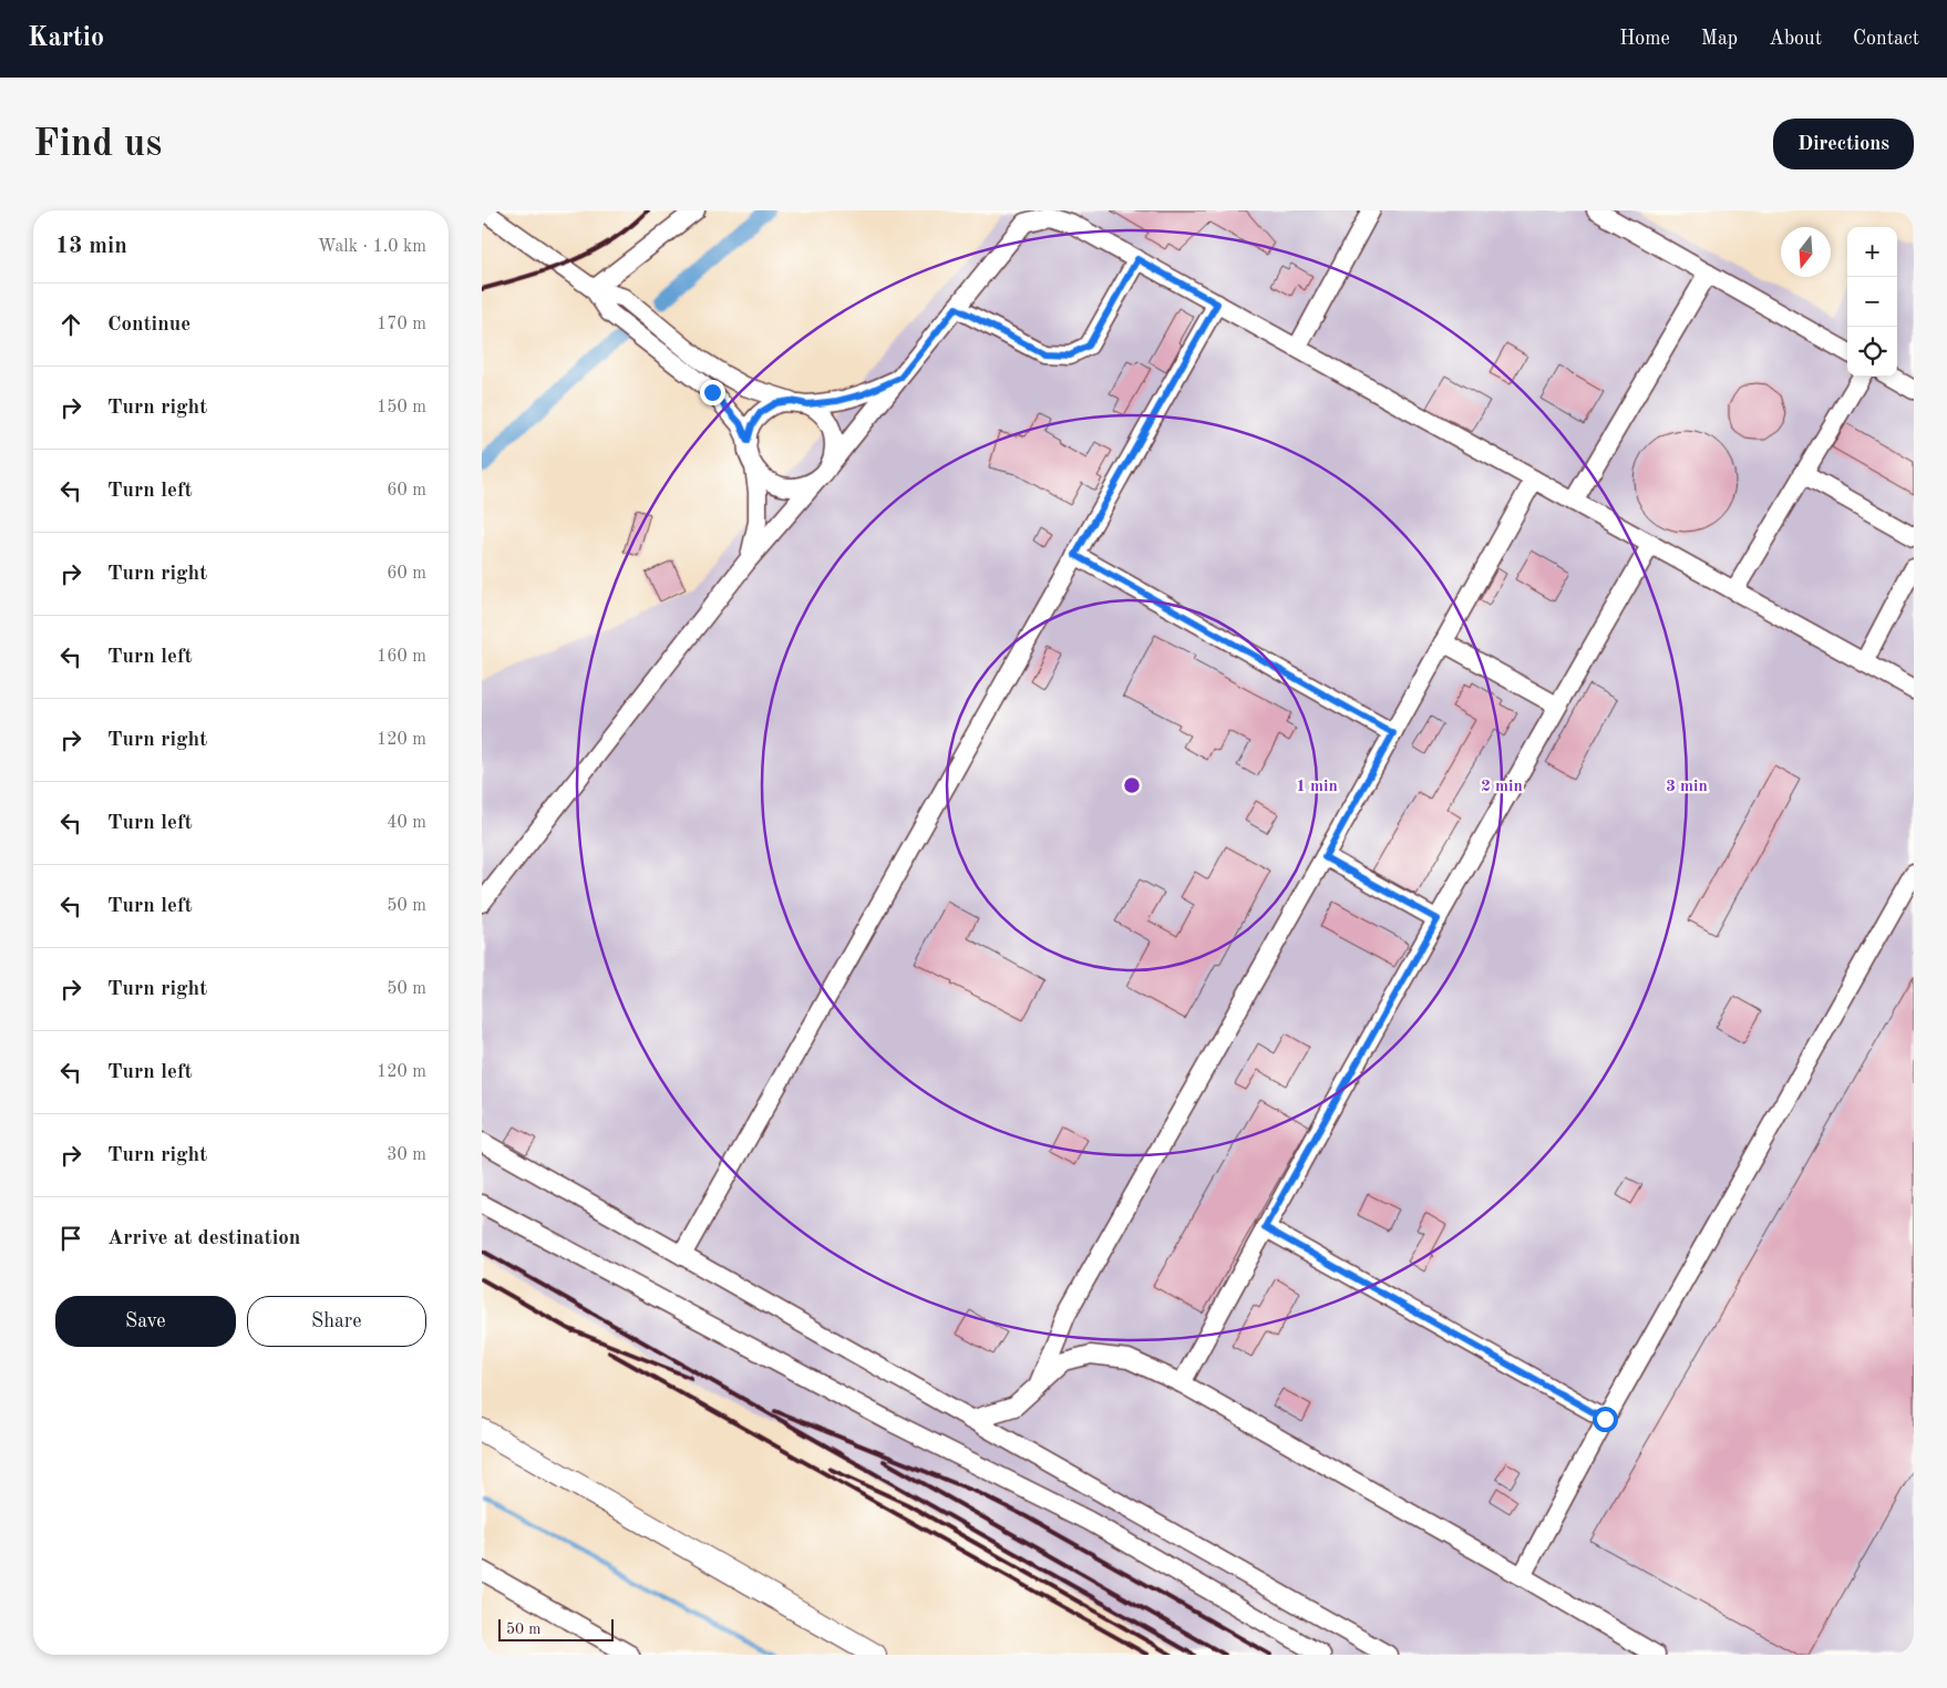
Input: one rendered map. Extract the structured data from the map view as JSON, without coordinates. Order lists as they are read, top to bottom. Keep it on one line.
{"scale_bar":"50 m","north":"bottom","page":{"header":"Kartio","nav":["Home","Map","About","Contact"],"buttons":["Directions",["Save","Share"]],"title":"Find us","heading":["13 min","Walk · 1.0 km"],"map_buttons":["+","−"],"list":[["Continue","170 m"],["Turn right","150 m"],["Turn left","60 m"],["Turn right","60 m"],["Turn left","160 m"],["Turn right","120 m"],["Turn left","40 m"],["Turn left","50 m"],["Turn right","50 m"],["Turn left","120 m"],["Turn right","30 m"],"Arrive at destination"],"scale":"50 m"},"rings":["1 min","2 min","3 min"]}
